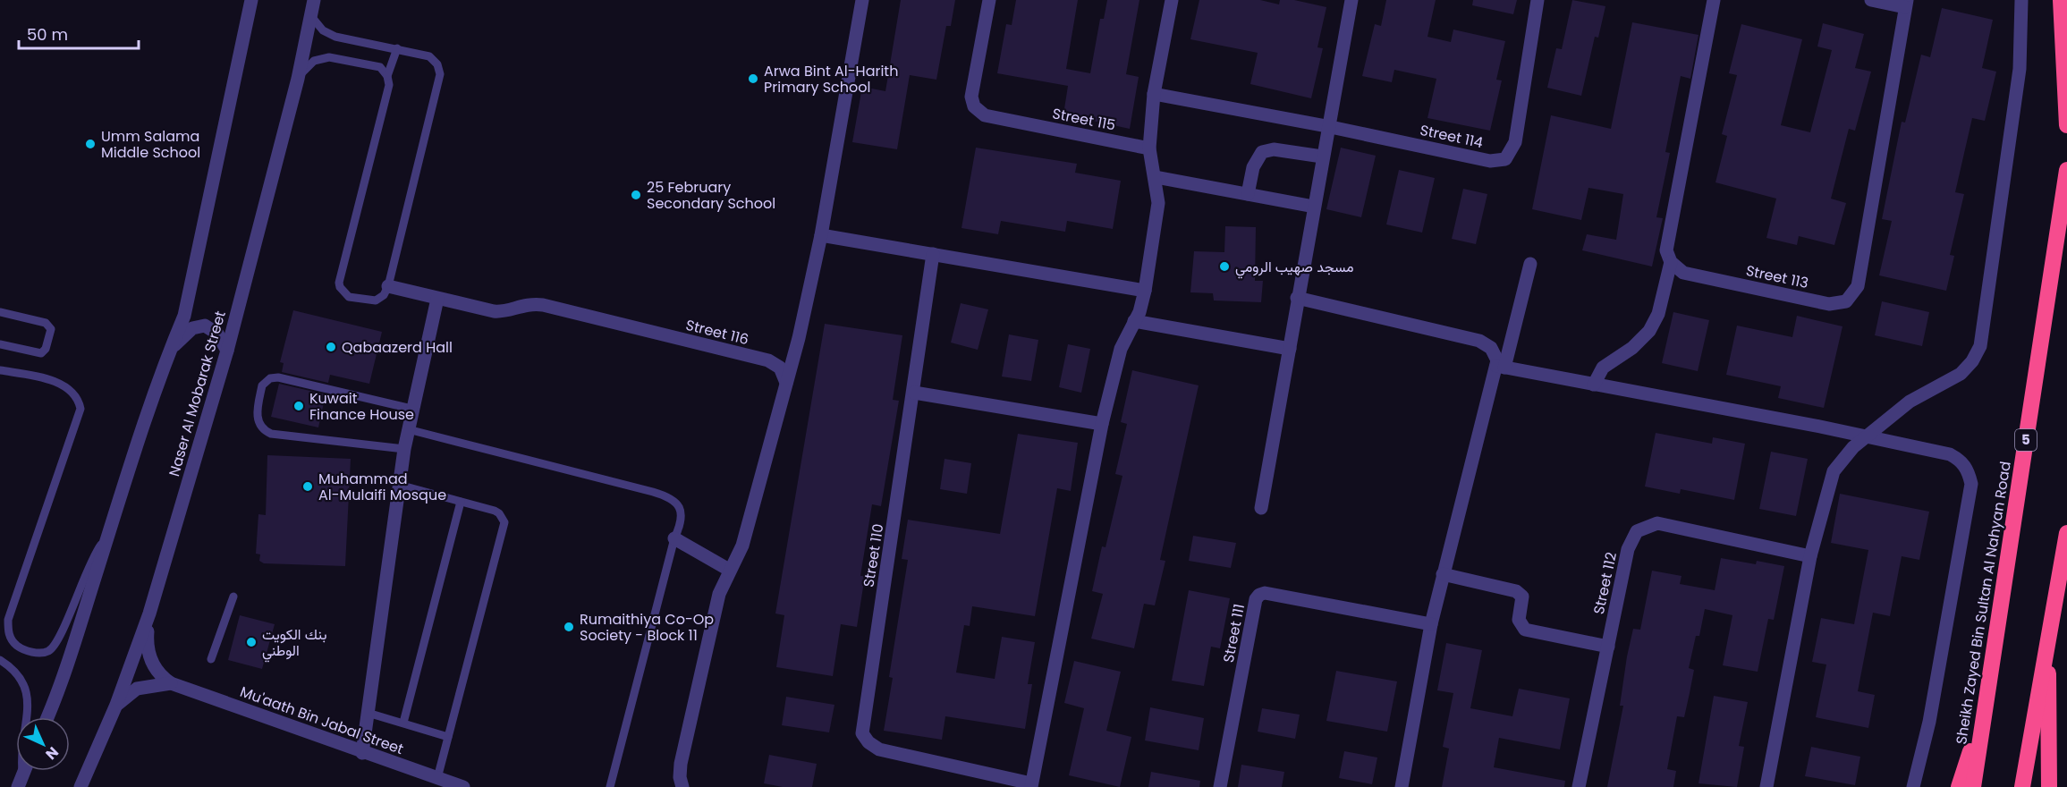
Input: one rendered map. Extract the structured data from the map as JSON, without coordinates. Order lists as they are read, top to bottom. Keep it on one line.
{"streets":{"highway":["5","Sheikh Zayed Bin Sultan Al Nahyan Road"],"street":["Street 115","Street 114","Street 113","Street 116","Naser Al Mobarak Street","Street 110","Street 112","Street 111","Mu'aath Bin Jabal Street"]},"crossings":[["Street 115","Street 110"],["Naser Al Mobarak Street","Mu'aath Bin Jabal Street"]],"places":["Arwa Bint Al-Harith Primary School","Umm Salama Middle School","25 February Secondary School","مسجد صهيب الرومي","Qabaazerd Hall","Kuwait Finance House","Muhammad Al-Mulaifi Mosque","Rumaithiya Co-Op Society - Block 11","بنك الكويت الوطني"],"scale_bar":"50 m","north":"bottom right"}
